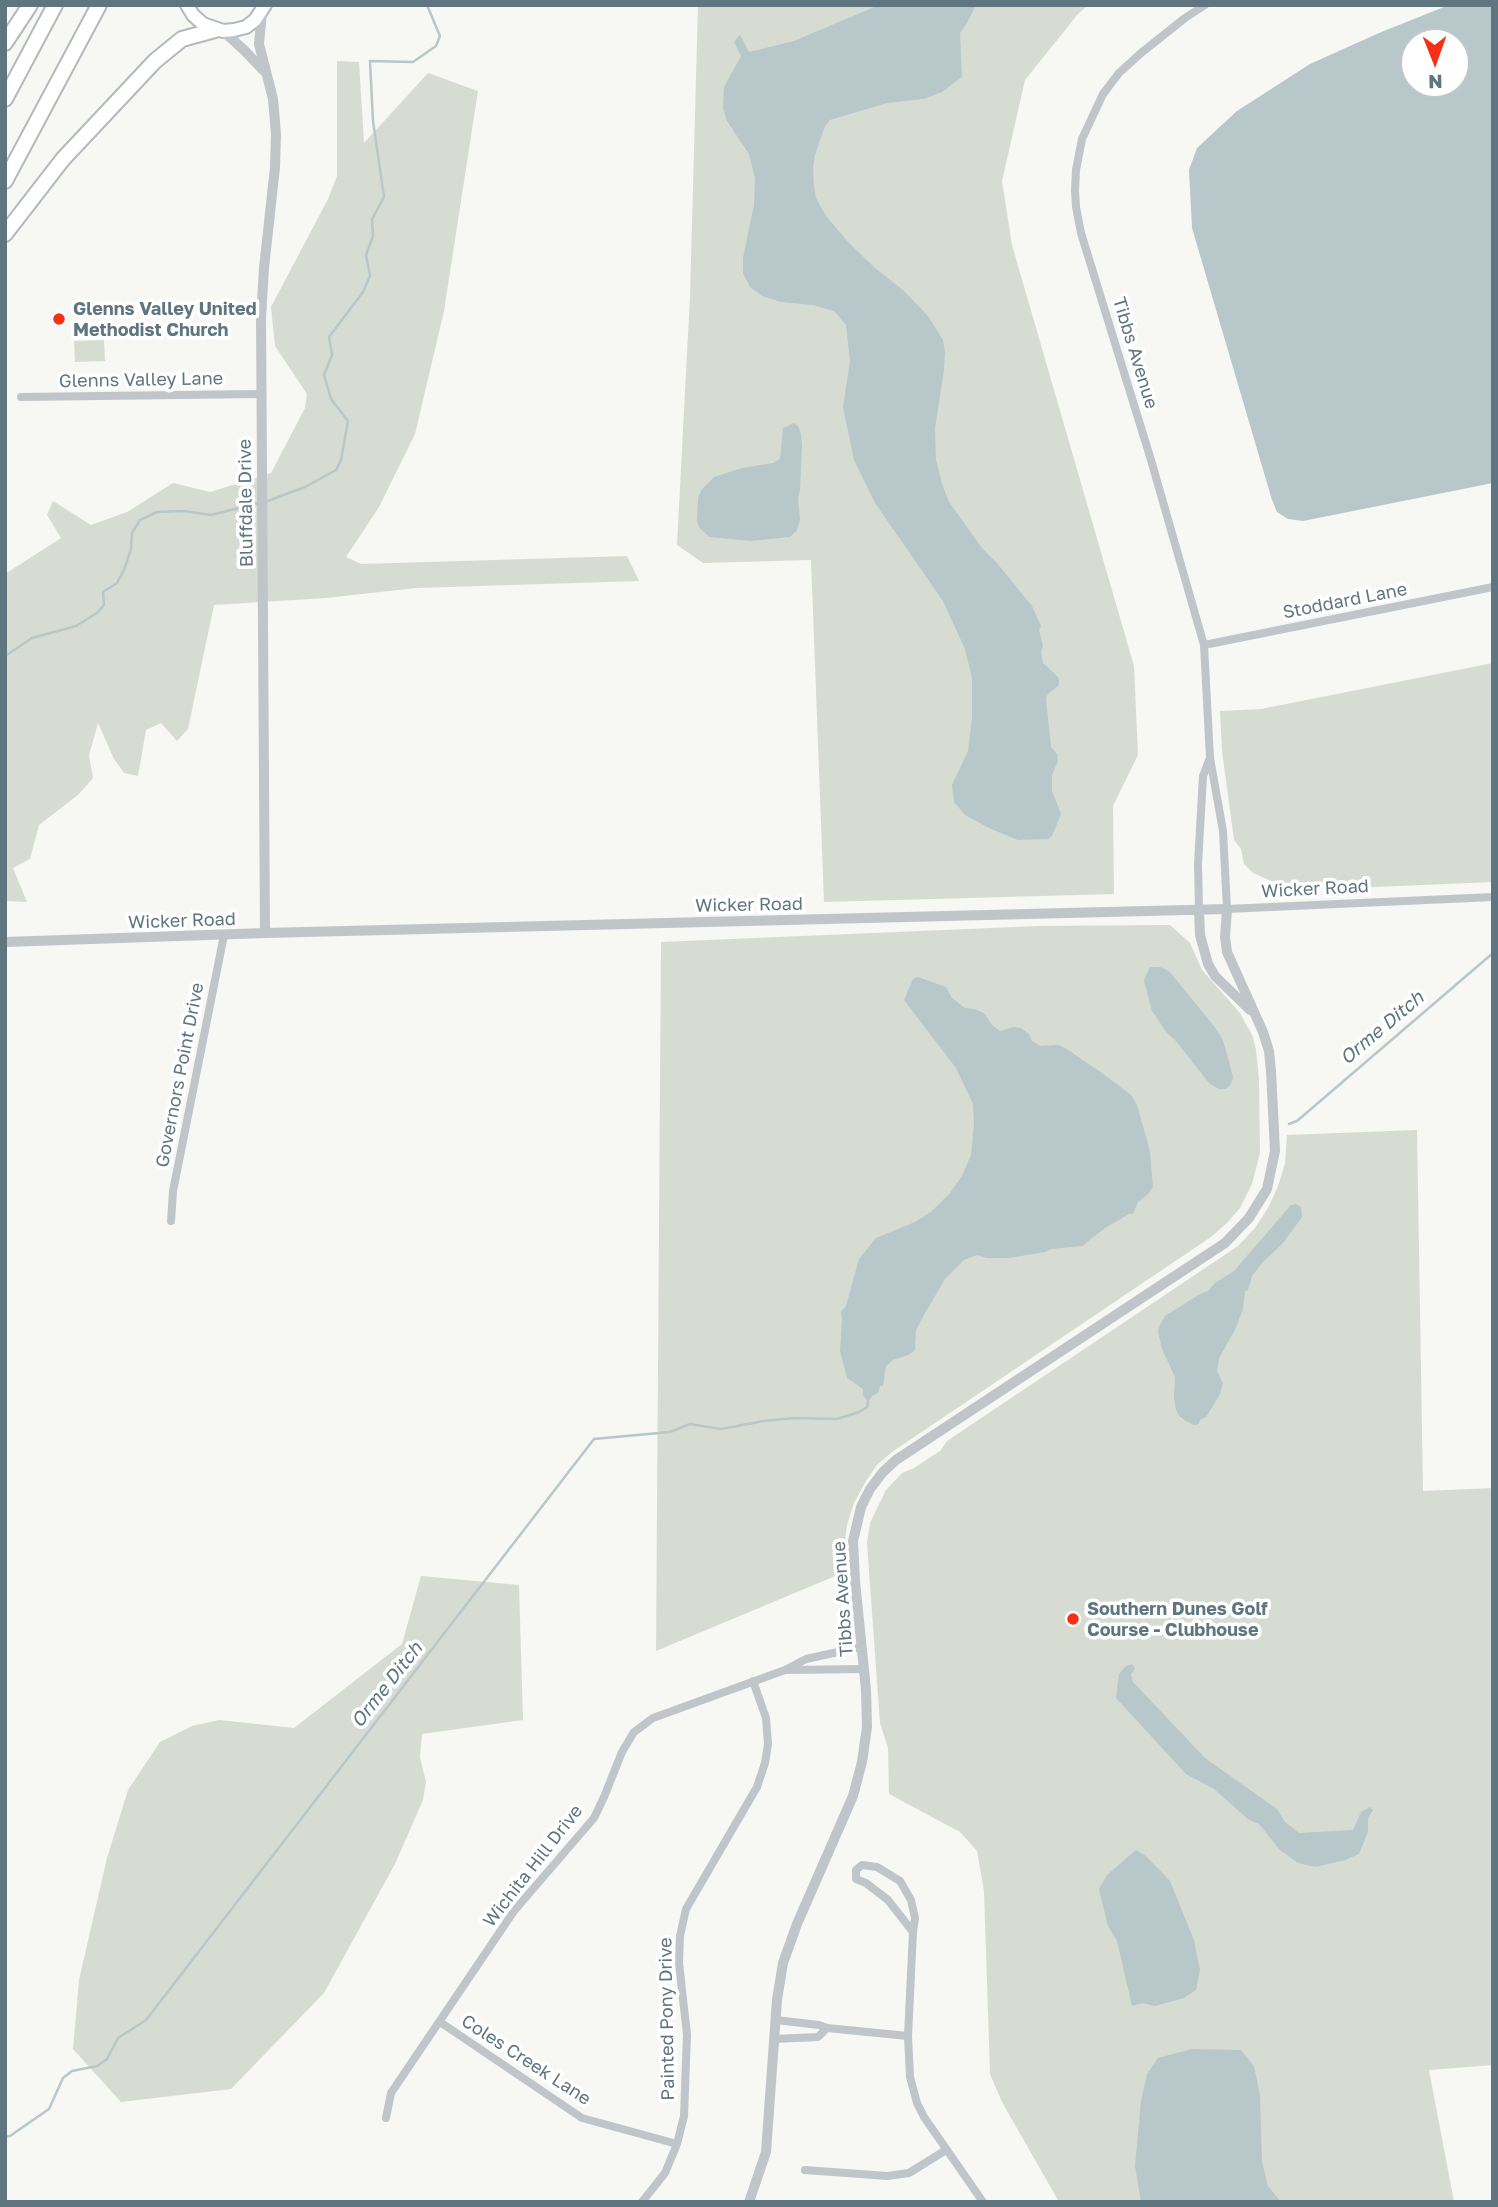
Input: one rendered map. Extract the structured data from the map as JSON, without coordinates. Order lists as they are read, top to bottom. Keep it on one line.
{"streets":{"street":["Tibbs Avenue","Glenns Valley Lane","Bluffdale Drive","Stoddard Lane","Wicker Road","Governors Point Drive","Wichita Hill Drive","Painted Pony Drive","Coles Creek Lane"]},"crossings":[["Tibbs Avenue","Stoddard Lane"],["Tibbs Avenue","Wicker Road"],["Tibbs Avenue","Wichita Hill Drive"],["Glenns Valley Lane","Bluffdale Drive"],["Bluffdale Drive","Wicker Road"],["Wicker Road","Governors Point Drive"],["Wichita Hill Drive","Painted Pony Drive"],["Wichita Hill Drive","Coles Creek Lane"],["Painted Pony Drive","Coles Creek Lane"]],"water":["Orme Ditch"],"places":["Glenns Valley United Methodist Church","Southern Dunes Golf Course - Clubhouse"],"north":"bottom"}
